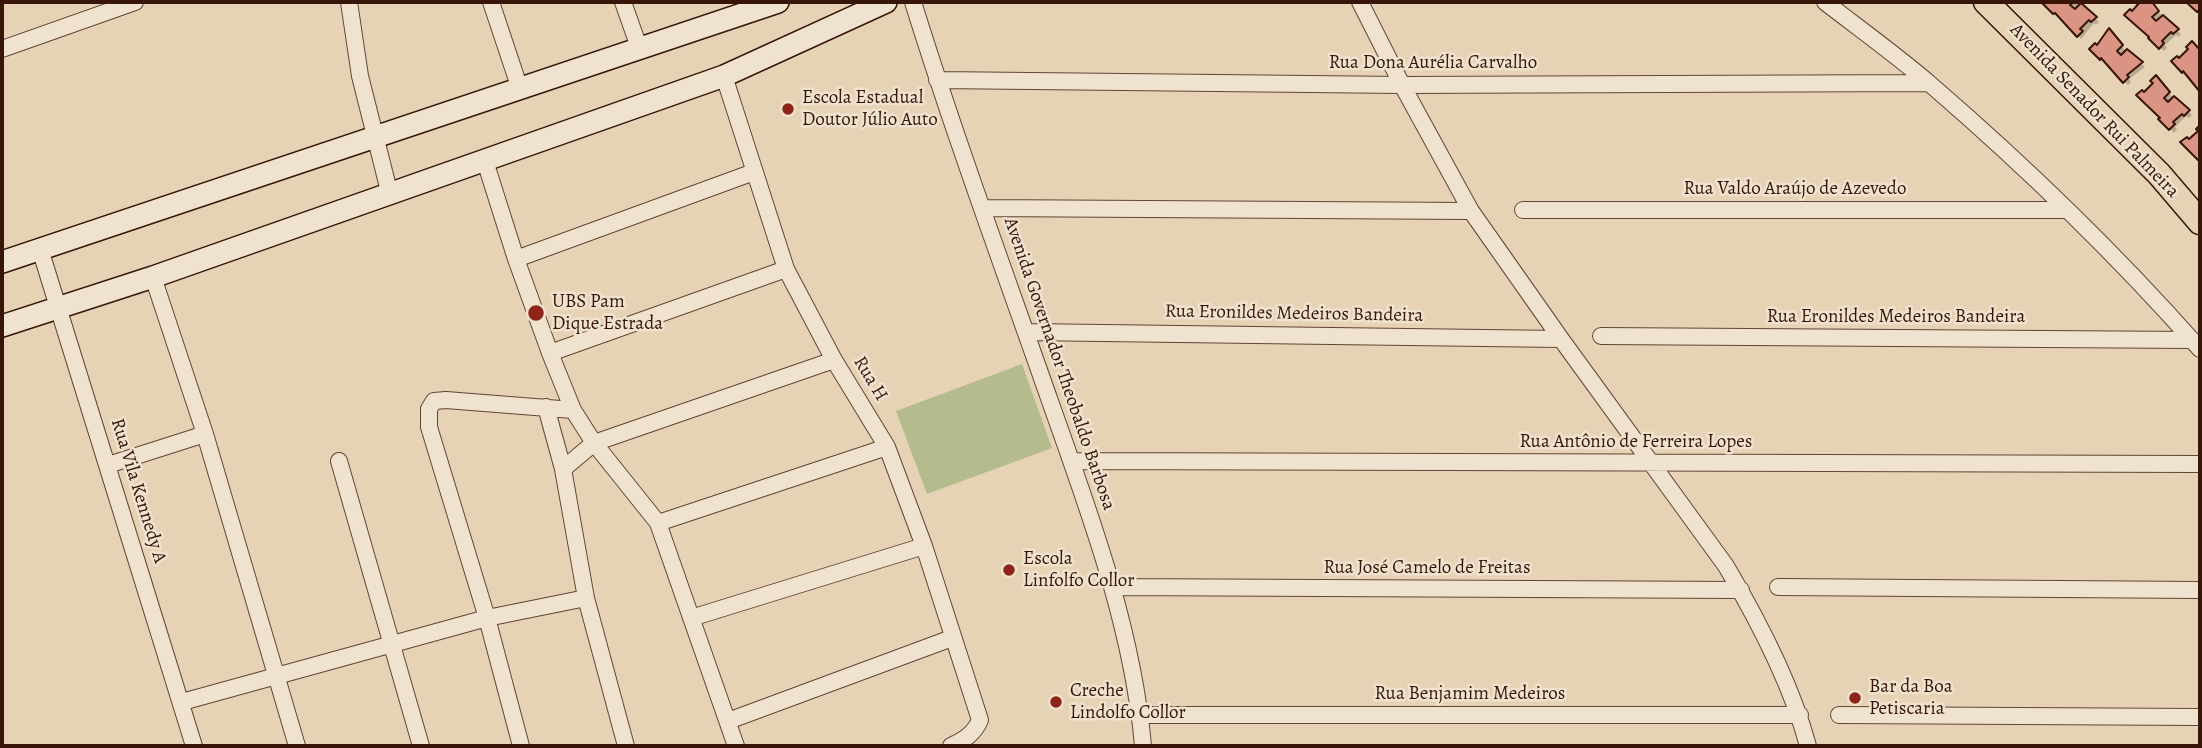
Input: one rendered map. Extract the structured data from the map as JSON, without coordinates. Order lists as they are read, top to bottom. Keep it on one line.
{"streets":{"main road":["Avenida Senador Rui Palmeira"],"street":["Rua Dona Aurélia Carvalho","Rua Valdo Araújo de Azevedo","Rua Eronildes Medeiros Bandeira","Avenida Governador Theobaldo Barbosa","Rua H","Rua Antônio de Ferreira Lopes","Rua Vila Kennedy A","Rua José Camelo de Freitas","Rua Benjamim Medeiros"]},"crossings":[["Rua Dona Aurélia Carvalho","Avenida Governador Theobaldo Barbosa"],["Rua Eronildes Medeiros Bandeira","Avenida Governador Theobaldo Barbosa"],["Avenida Governador Theobaldo Barbosa","Rua Antônio de Ferreira Lopes"],["Avenida Governador Theobaldo Barbosa","Rua José Camelo de Freitas"],["Avenida Governador Theobaldo Barbosa","Rua Benjamim Medeiros"]],"places":["Escola Estadual Doutor Júlio Auto","UBS Pam Dique Estrada","Escola Linfolfo Collor","Bar da Boa Petiscaria","Creche Lindolfo Collor"]}
